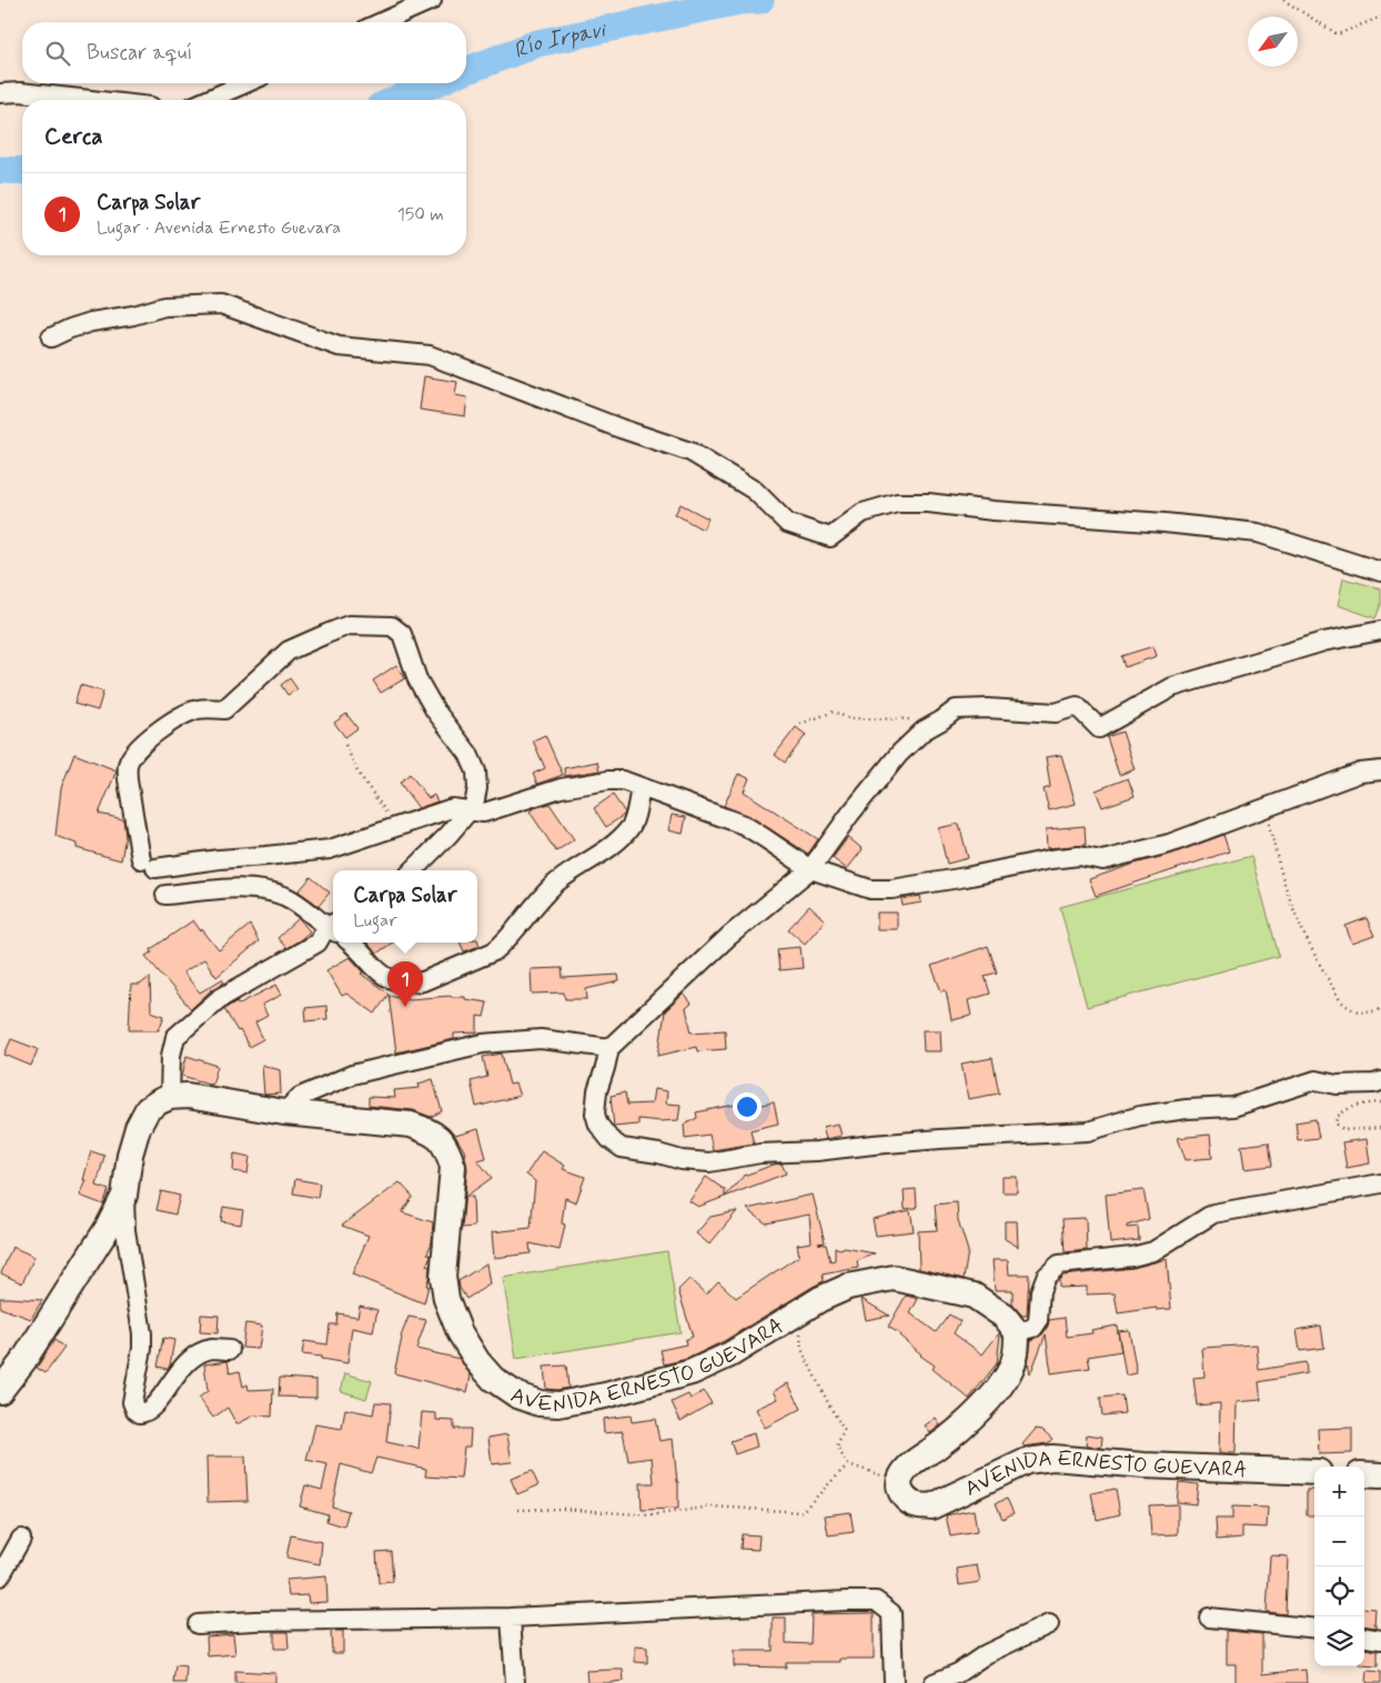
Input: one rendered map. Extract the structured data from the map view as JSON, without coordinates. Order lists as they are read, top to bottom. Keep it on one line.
{"streets":{"main road":["AVENIDA ERNESTO GUEVARA"]},"water":["Río Irpavi"],"north":"bottom left","page":{"search":"Buscar aquí","heading":"Cerca","list":[{"mark":"1","name":"Carpa Solar","note":"Lugar · Avenida Ernesto Guevara","value":"150 m"}],"popup":["Carpa Solar","Lugar"],"pins":"1","map_buttons":["+","−"]}}
